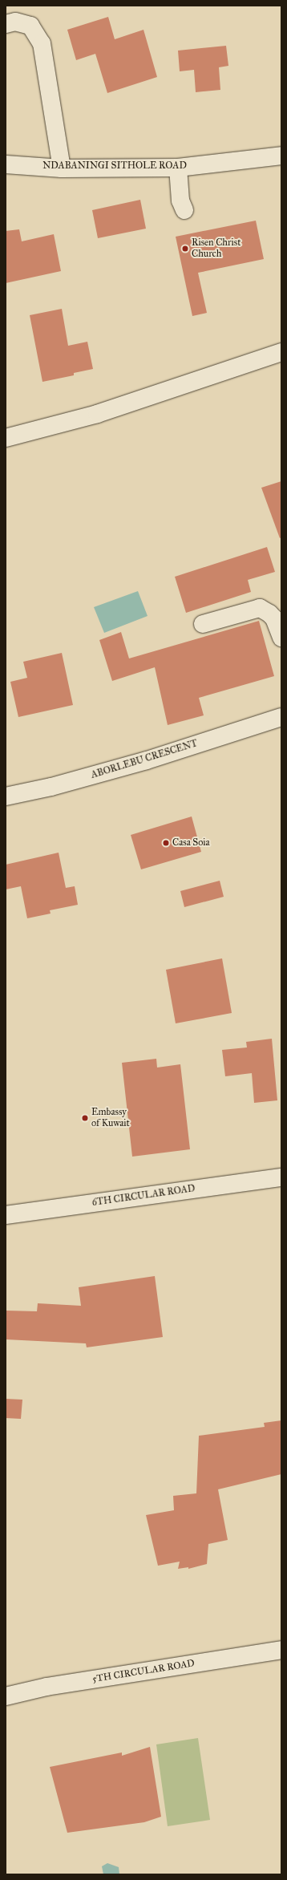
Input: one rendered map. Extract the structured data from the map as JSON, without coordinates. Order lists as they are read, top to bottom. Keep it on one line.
{"streets":{"street":["NDABANINGI SITHOLE ROAD","ABORLEBU CRESCENT","6TH CIRCULAR ROAD","5TH CIRCULAR ROAD"]},"places":["Risen Christ Church","Casa Soia","Embassy of Kuwait"]}
